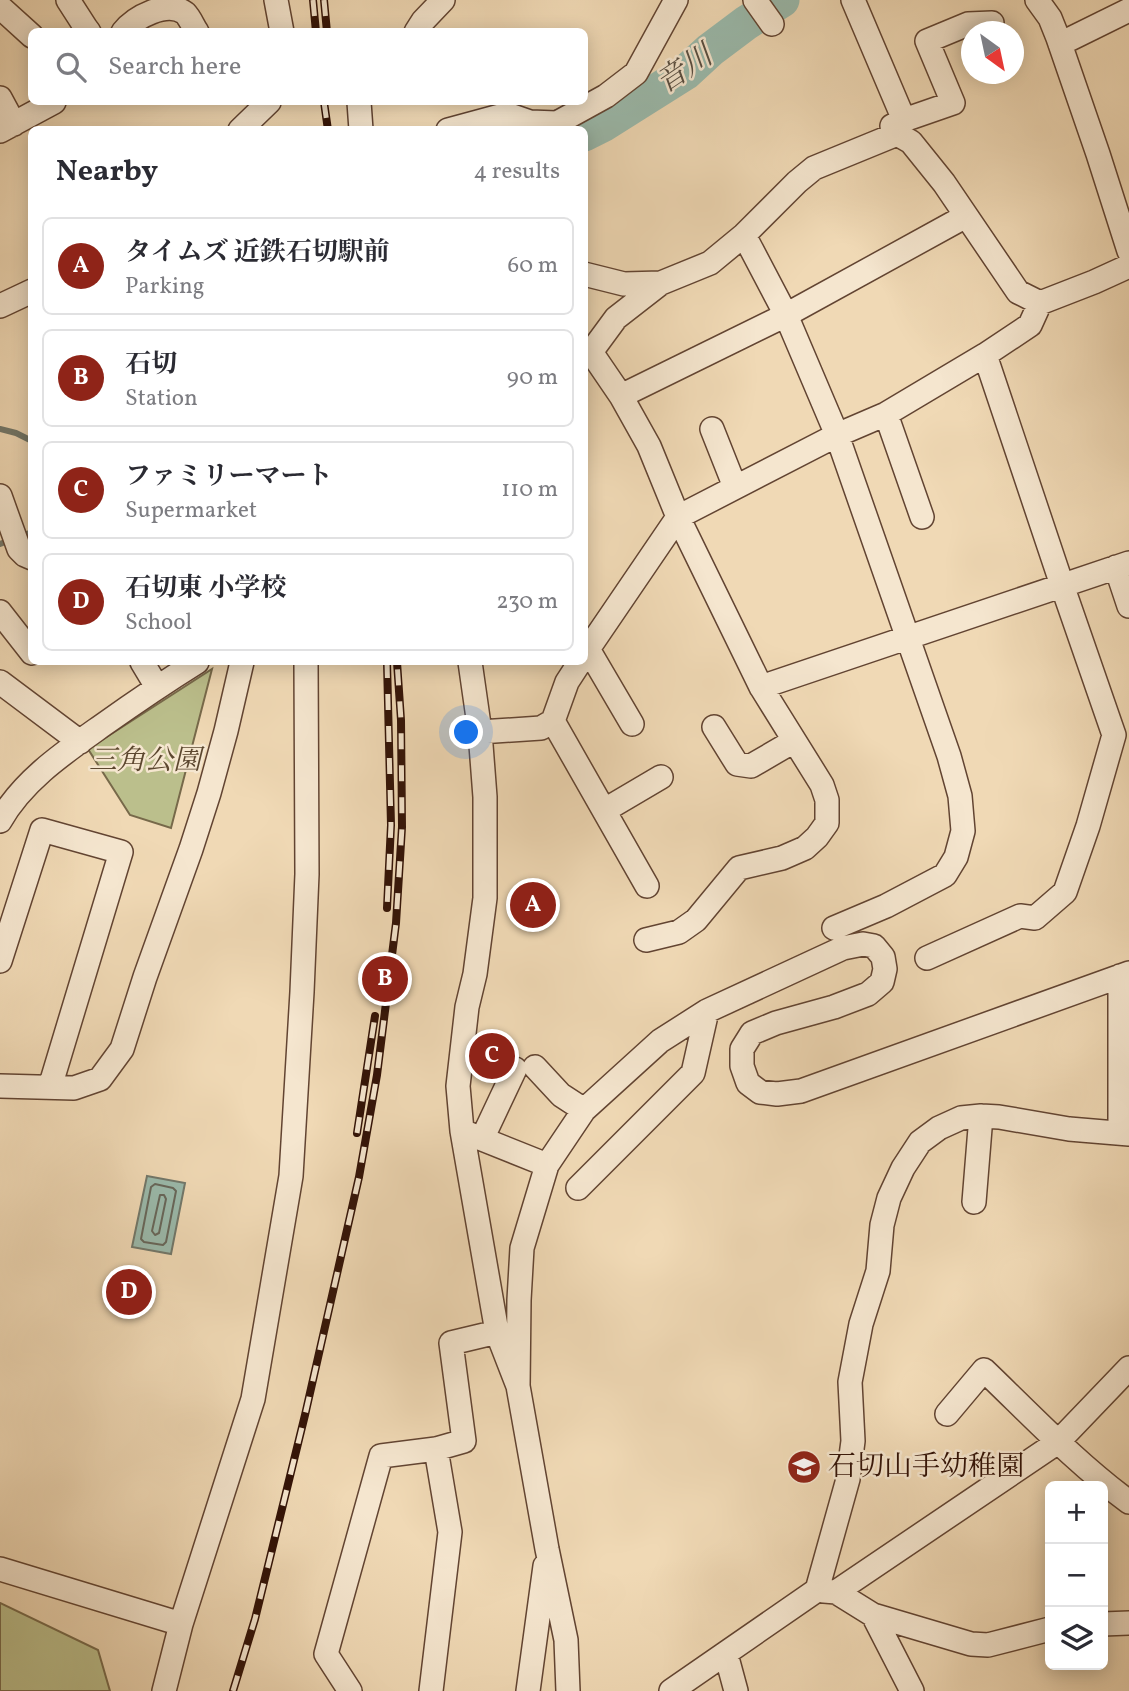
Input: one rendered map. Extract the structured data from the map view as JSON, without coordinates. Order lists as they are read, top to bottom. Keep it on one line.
{"water":["音川"],"parks":["三角公園"],"places":{"school or university":["石切山手幼稚園"]},"north":"bottom right","page":{"search":"Search here","heading":["Nearby","4 results"],"list":[{"mark":"A","name":"タイムズ 近鉄石切駅前","note":"Parking","value":"60 m"},{"mark":"B","name":"石切","note":"Station","value":"90 m"},{"mark":"C","name":"ファミリーマート","note":"Supermarket","value":"110 m"},{"mark":"D","name":"石切東 小学校","note":"School","value":"230 m"}],"pins":["A","B","C","D"],"map_buttons":["+","−"]}}
